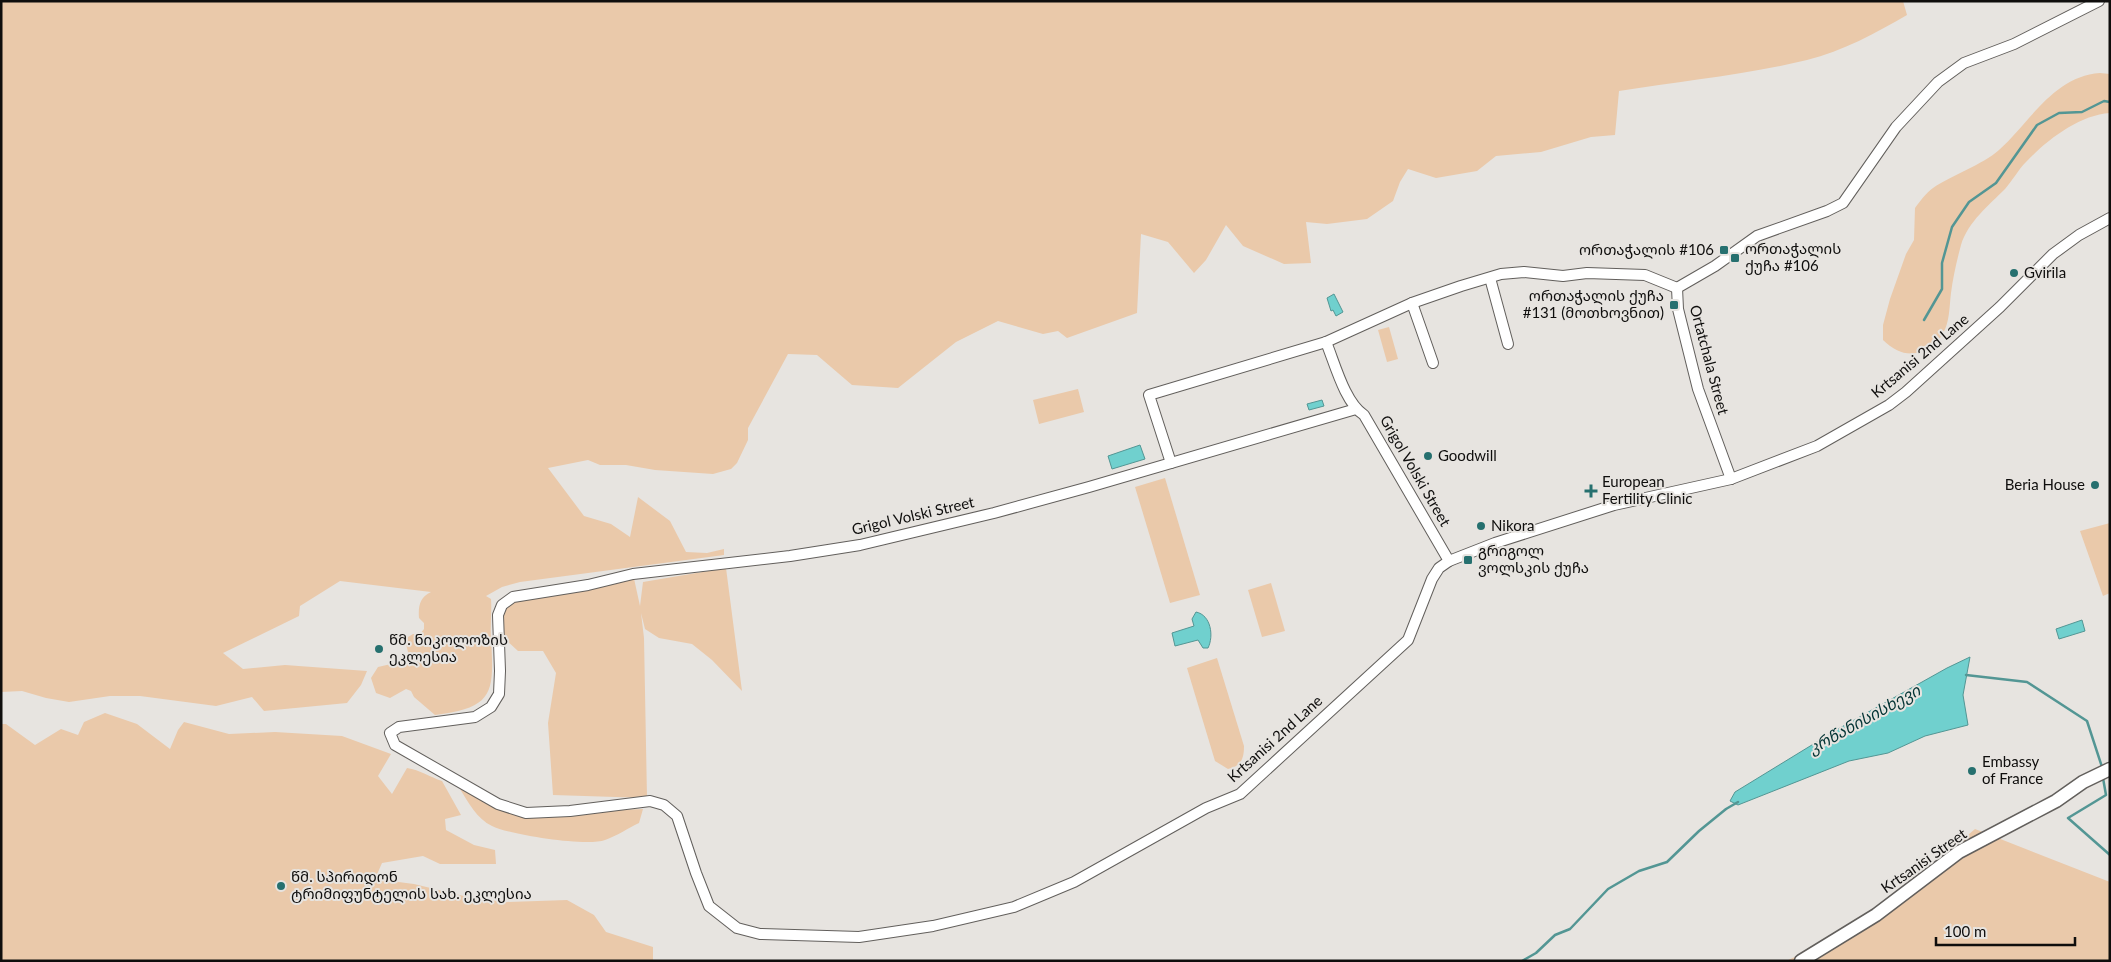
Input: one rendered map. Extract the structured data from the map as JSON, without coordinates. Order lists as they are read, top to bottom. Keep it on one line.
{"streets":{"street":["Krtsanisi 2nd Lane","Ortatchala Street","Grigol Volski Street","Krtsanisi Street"]},"crossings":[["Krtsanisi 2nd Lane","Ortatchala Street"],["Krtsanisi 2nd Lane","Grigol Volski Street"]],"water":["კრწანისისხევი"],"places":{"transit":["ორთაჭალის #106","ორთაჭალის ქუჩა #106","ორთაჭალის ქუჩა #131 (მოთხოვნით)","გრიგოლ ვოლსკის ქუჩა"],"other":["Gvirila","Goodwill","Beria House","Nikora","წმ. ნიკოლოზის ეკლესია","Embassy of France","წმ. სპირიდონ ტრიმიფუნტელის სახ. ეკლესია"],"health":["European Fertility Clinic"]},"scale_bar":"100 m"}
